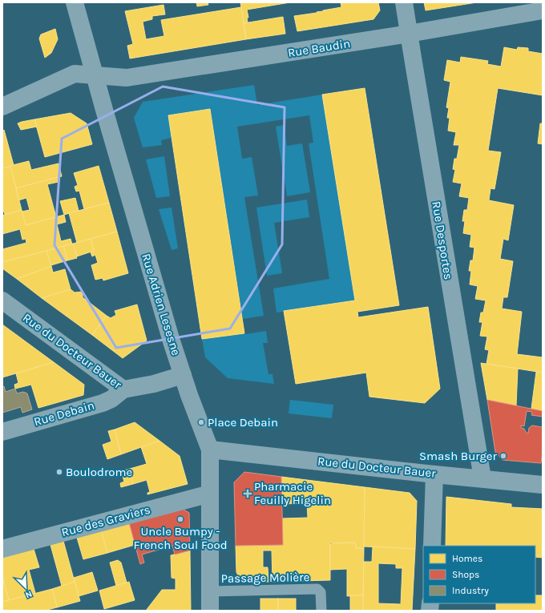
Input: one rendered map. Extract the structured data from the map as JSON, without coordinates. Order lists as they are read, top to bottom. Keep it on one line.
{"streets":{"street":["Rue Baudin","Rue Desportes","Rue Adrien Lesesne","Rue du Docteur Bauer","Rue Debain","Rue des Graviers"],"lane":["Passage Molière"]},"crossings":[["Rue Baudin","Rue Desportes"],["Rue Baudin","Rue Adrien Lesesne"],["Rue Desportes","Rue du Docteur Bauer"],["Rue Adrien Lesesne","Rue du Docteur Bauer"],["Rue Adrien Lesesne","Rue des Graviers"],["Rue Adrien Lesesne","Passage Molière"],["Rue du Docteur Bauer","Rue Debain"]],"places":{"other":["Place Debain","Smash Burger","Boulodrome","Uncle Bumpy - French Soul Food"],"health":["Pharmacie Feuilly Higelin"]},"legend":["Homes","Shops","Industry"],"north":"bottom right"}
